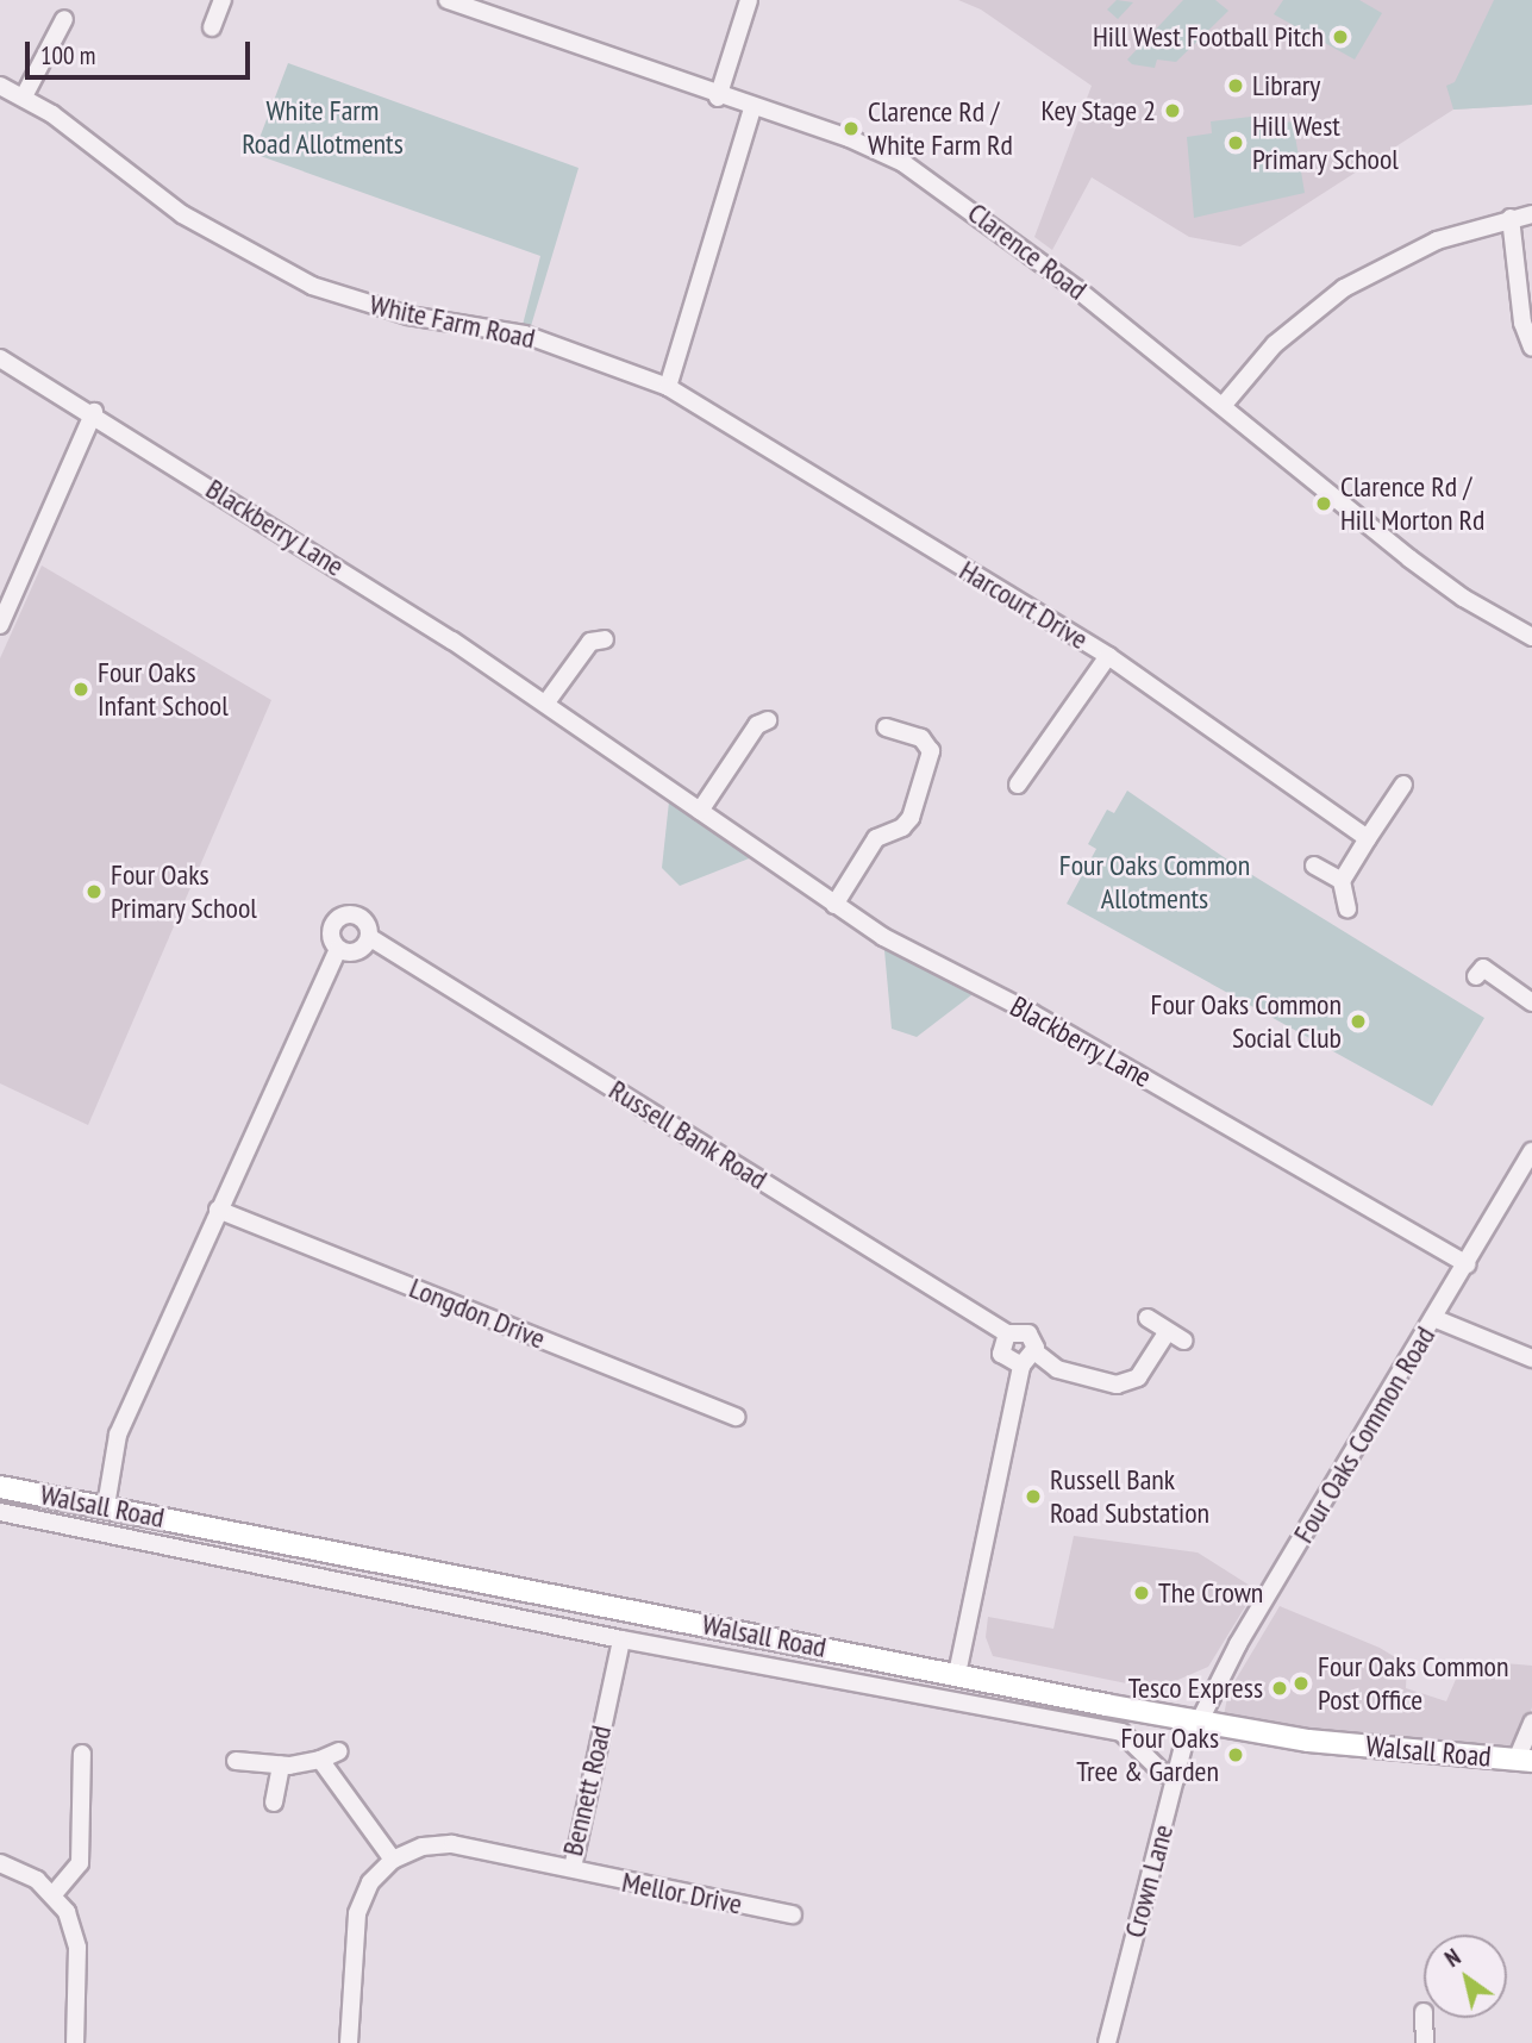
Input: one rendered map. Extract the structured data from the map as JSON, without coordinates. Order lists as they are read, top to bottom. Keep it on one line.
{"streets":{"main road":["Walsall Road"],"street":["Clarence Road","White Farm Road","Blackberry Lane","Harcourt Drive","Russell Bank Road","Longdon Drive","Four Oaks Common Road","Bennett Road","Crown Lane","Mellor Drive"]},"crossings":[["White Farm Road","Harcourt Drive"],["Blackberry Lane","Four Oaks Common Road"],["Russell Bank Road","Longdon Drive"],["Russell Bank Road","Walsall Road"],["Four Oaks Common Road","Walsall Road"],["Four Oaks Common Road","Crown Lane"],["Walsall Road","Bennett Road"],["Walsall Road","Crown Lane"],["Bennett Road","Mellor Drive"]],"parks":["White Farm Road Allotments","Four Oaks Common Allotments"],"places":["Hill West Football Pitch","Library","Key Stage 2","Clarence Rd / White Farm Rd","Hill West Primary School","Clarence Rd / Hill Morton Rd","Four Oaks Infant School","Four Oaks Primary School","Four Oaks Common Social Club","Russell Bank Road Substation","The Crown","Four Oaks Common Post Office","Tesco Express","Four Oaks Tree & Garden"],"scale_bar":"100 m","north":"top left"}
